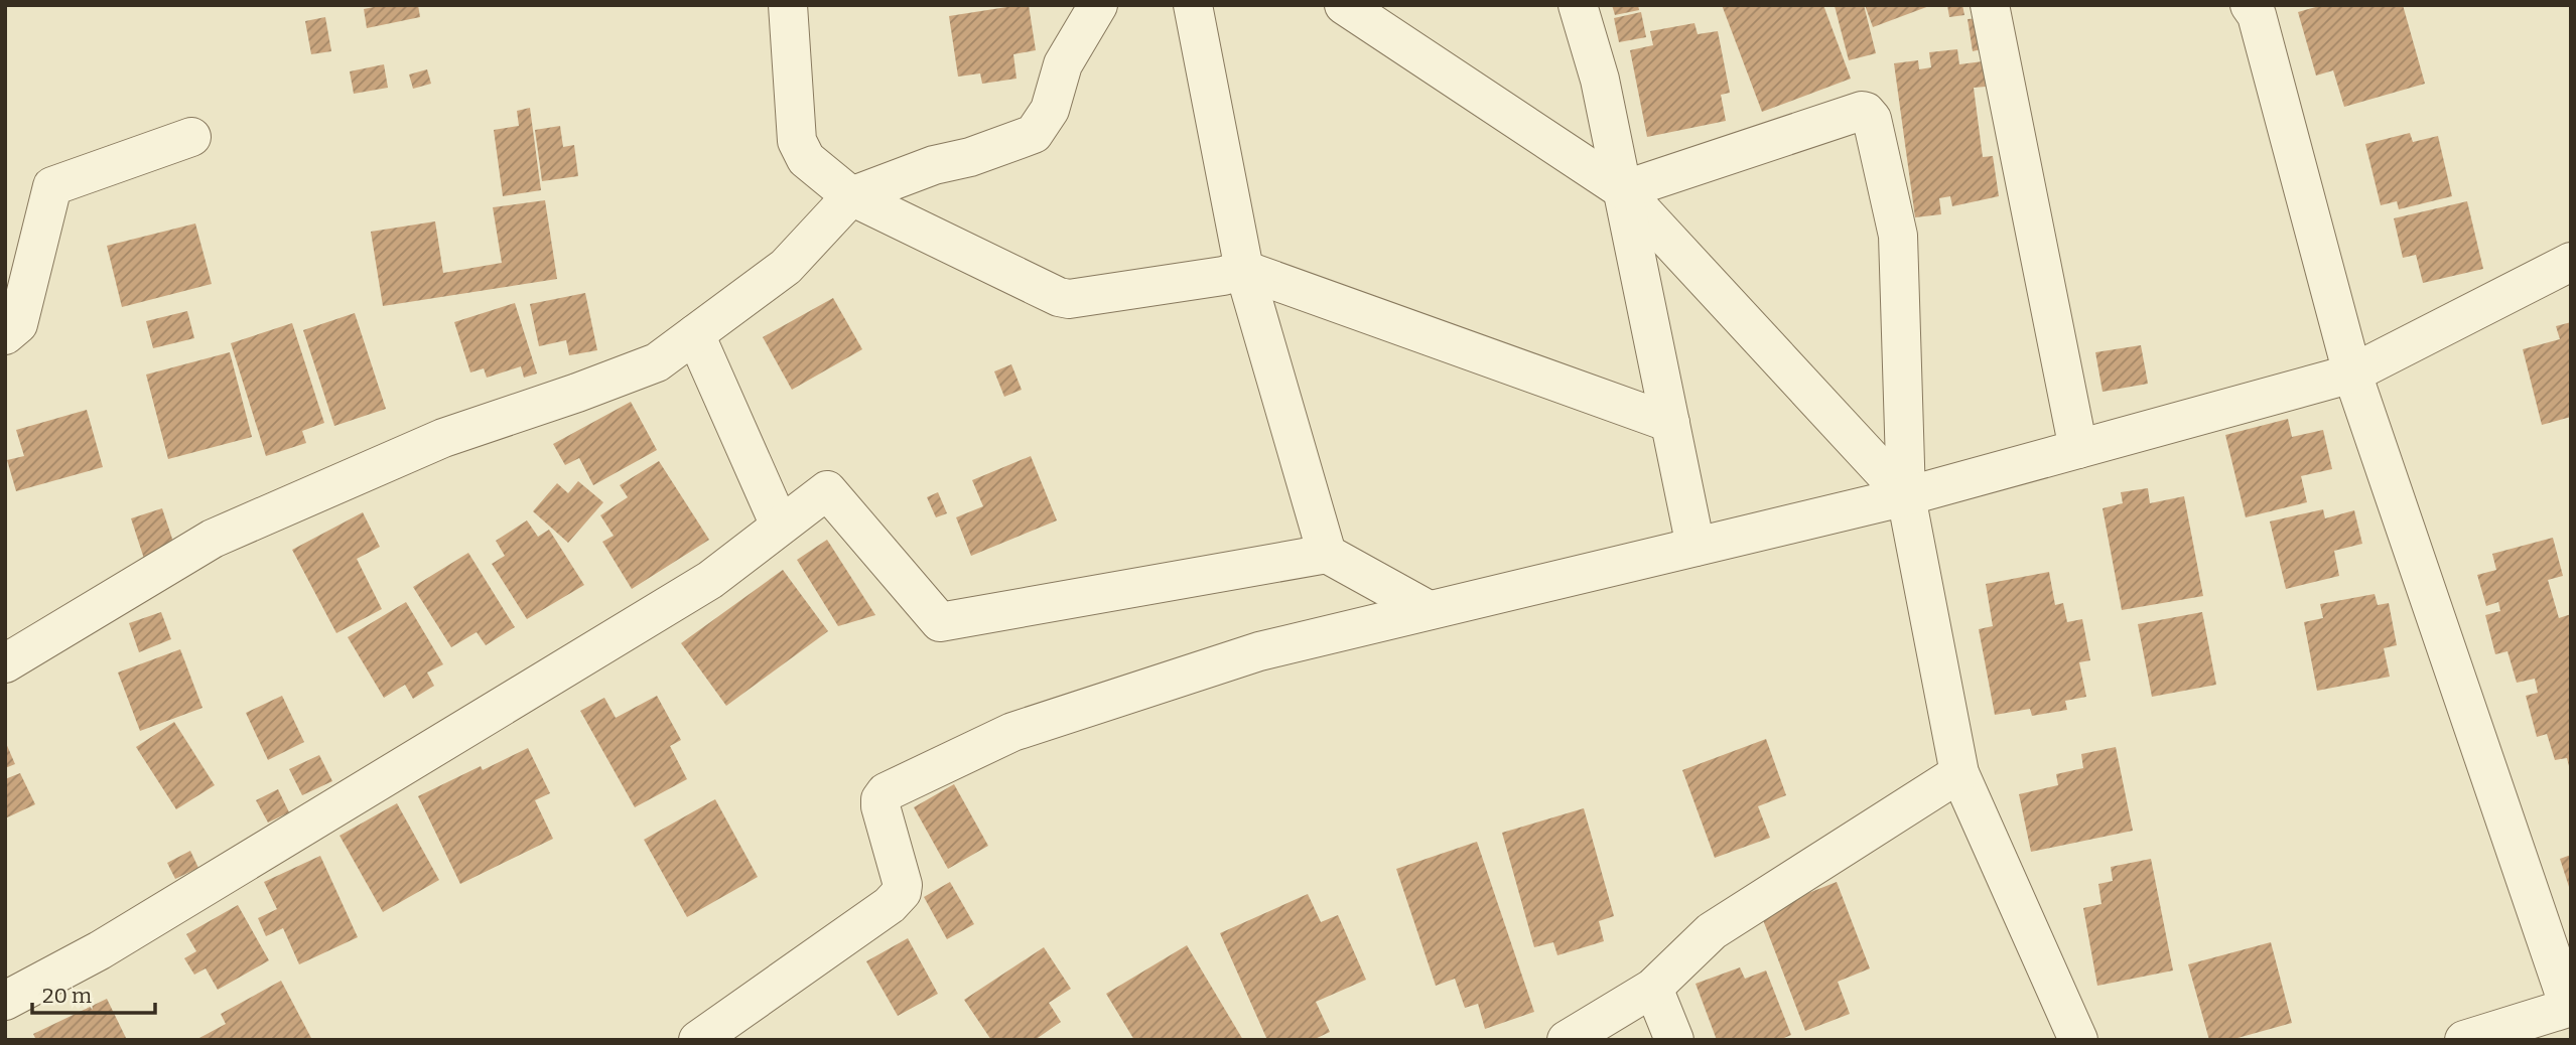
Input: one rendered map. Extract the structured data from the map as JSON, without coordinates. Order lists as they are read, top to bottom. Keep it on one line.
{"scale_bar":"20 m"}
